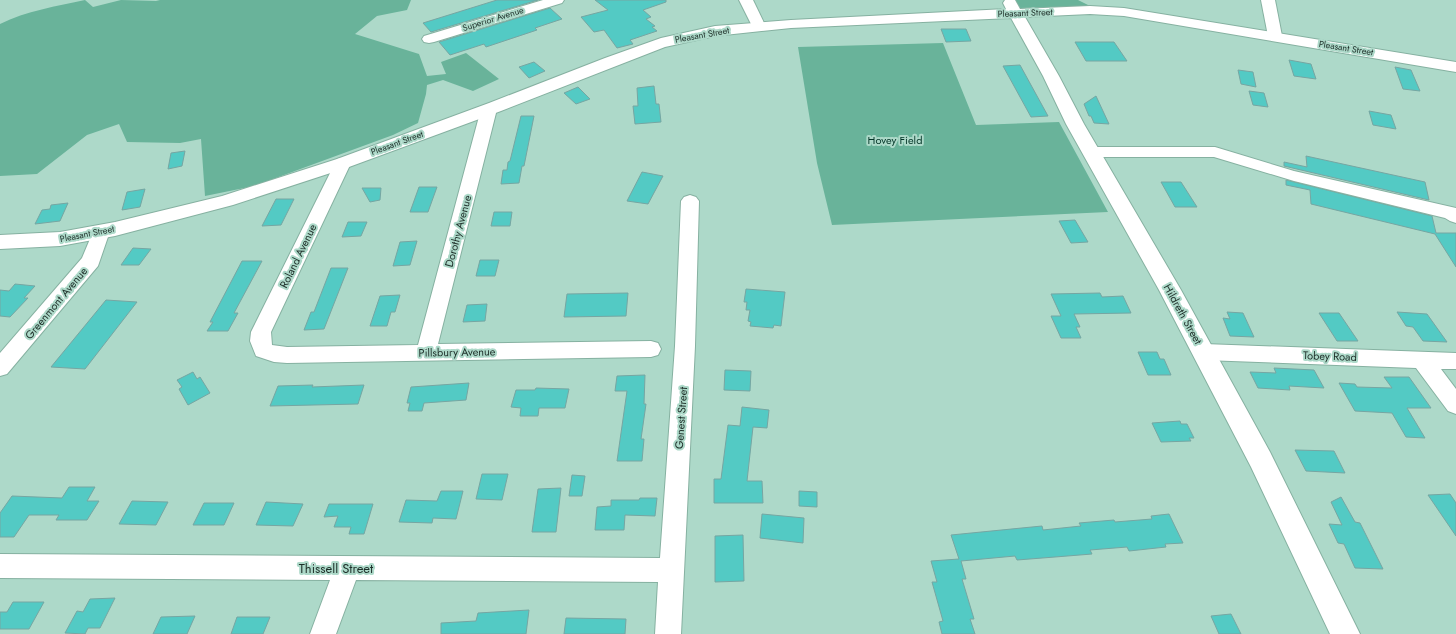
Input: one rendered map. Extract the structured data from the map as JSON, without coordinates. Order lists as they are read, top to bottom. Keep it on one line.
{"streets":{"main road":["Pleasant Street","Hildreth Street"],"street":["Superior Avenue","Dorothy Avenue","Roland Avenue","Greenmont Avenue","Pillsbury Avenue","Tobey Road","Genest Street","Thissell Street"]},"crossings":[["Pleasant Street","Dorothy Avenue"],["Pleasant Street","Roland Avenue"],["Pleasant Street","Greenmont Avenue"],["Pleasant Street","Hildreth Street"],["Dorothy Avenue","Pillsbury Avenue"],["Roland Avenue","Pillsbury Avenue"],["Hildreth Street","Tobey Road"],["Genest Street","Thissell Street"]],"parks":["Hovey Field"]}
